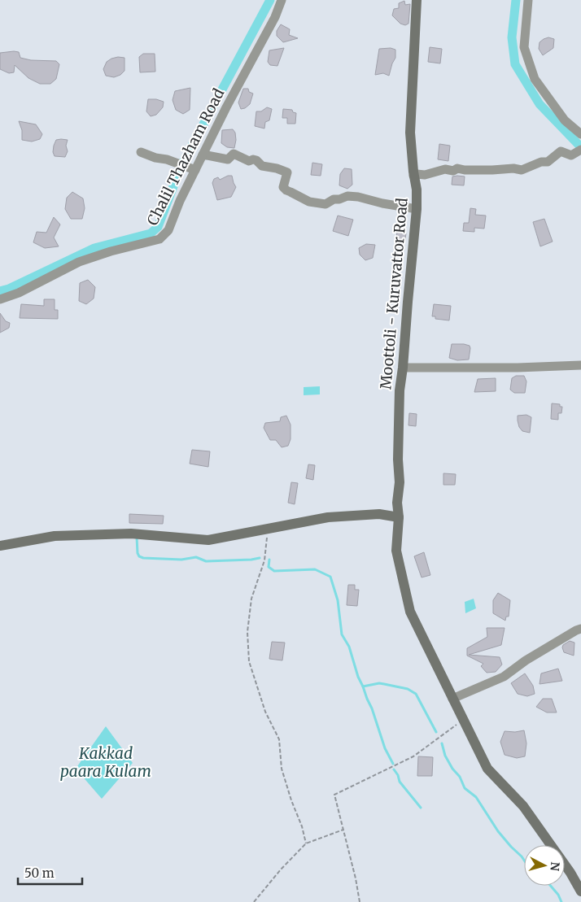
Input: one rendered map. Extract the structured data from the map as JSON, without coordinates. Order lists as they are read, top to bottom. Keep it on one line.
{"streets":{"main road":["Moottoli - Kuruvattor Road"],"street":["Chalil Thazham Road"]},"water":["Kakkad paara Kulam"],"scale_bar":"50 m","north":"right"}
